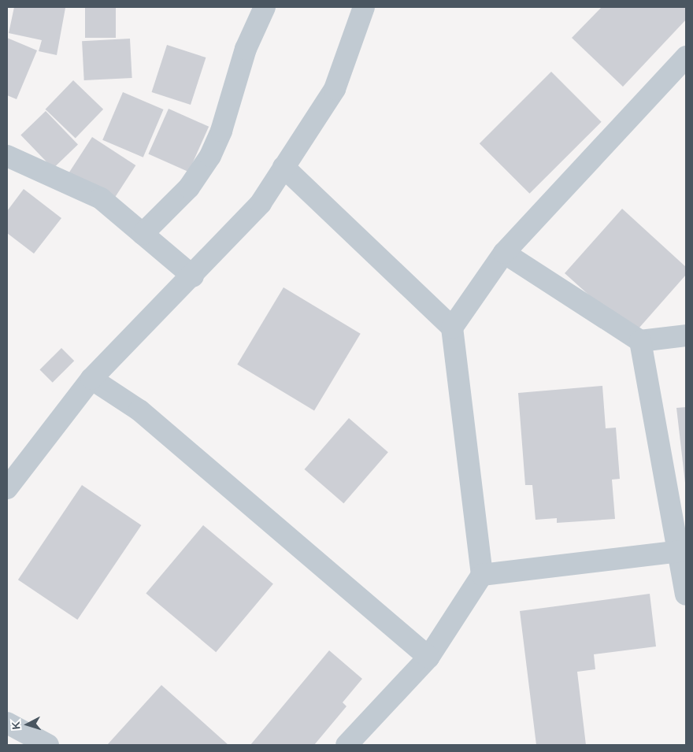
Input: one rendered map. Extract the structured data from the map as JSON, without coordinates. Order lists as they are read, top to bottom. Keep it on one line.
{"north":"left"}
